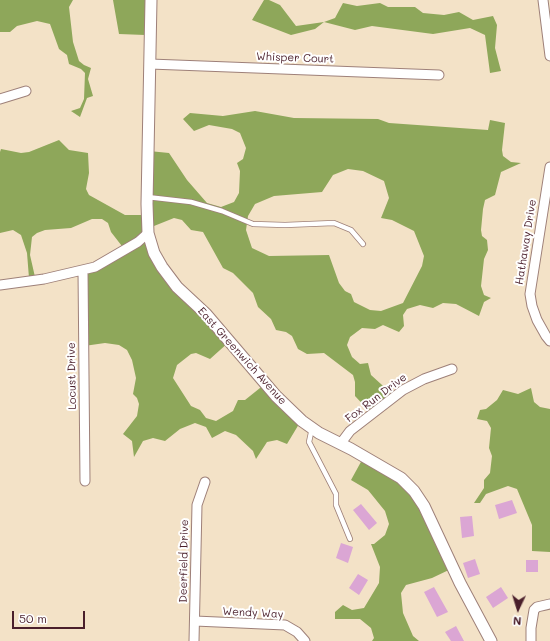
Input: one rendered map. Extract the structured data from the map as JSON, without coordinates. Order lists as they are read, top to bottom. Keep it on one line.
{"streets":{"street":["Whisper Court","Hathaway Drive","East Greenwich Avenue","Locust Drive","Fox Run Drive","Deerfield Drive","Wendy Way"]},"crossings":[["Whisper Court","East Greenwich Avenue"],["East Greenwich Avenue","Fox Run Drive"],["Deerfield Drive","Wendy Way"]],"scale_bar":"50 m","north":"bottom"}
